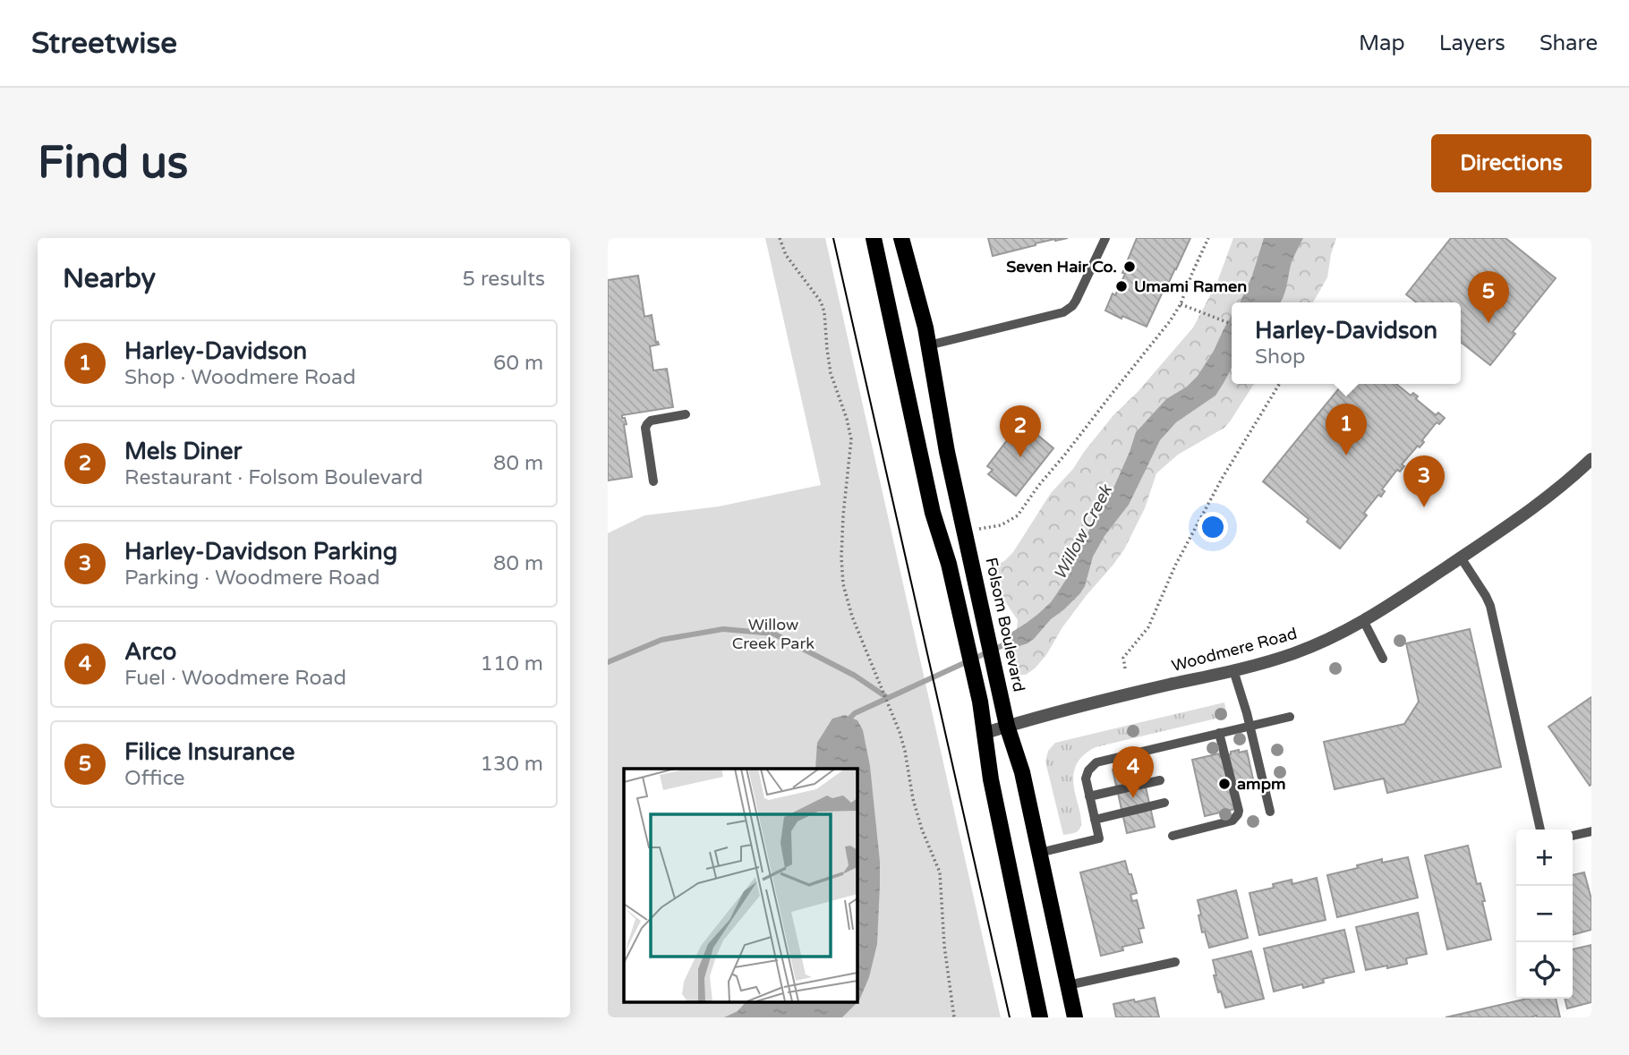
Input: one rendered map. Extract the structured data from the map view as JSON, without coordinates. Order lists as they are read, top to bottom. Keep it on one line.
{"streets":{"main road":["Folsom Boulevard"],"street":["Woodmere Road"]},"crossings":[["Folsom Boulevard","Woodmere Road"]],"water":["Willow Creek"],"parks":["Willow Creek Park"],"places":["Seven Hair Co.","Umami Ramen","ampm"],"page":{"header":"Streetwise","nav":["Map","Layers","Share"],"buttons":"Directions","title":"Find us","heading":["Nearby","5 results"],"pins":["5","1","2","3","4"],"popup":["Harley-Davidson","Shop"],"list":[{"mark":"1","name":"Harley-Davidson","note":"Shop · Woodmere Road","value":"60 m"},{"mark":"2","name":"Mels Diner","note":"Restaurant · Folsom Boulevard","value":"80 m"},{"mark":"3","name":"Harley-Davidson Parking","note":"Parking · Woodmere Road","value":"80 m"},{"mark":"4","name":"Arco","note":"Fuel · Woodmere Road","value":"110 m"},{"mark":"5","name":"Filice Insurance","note":"Office","value":"130 m"}],"map_buttons":["+","−"]}}
